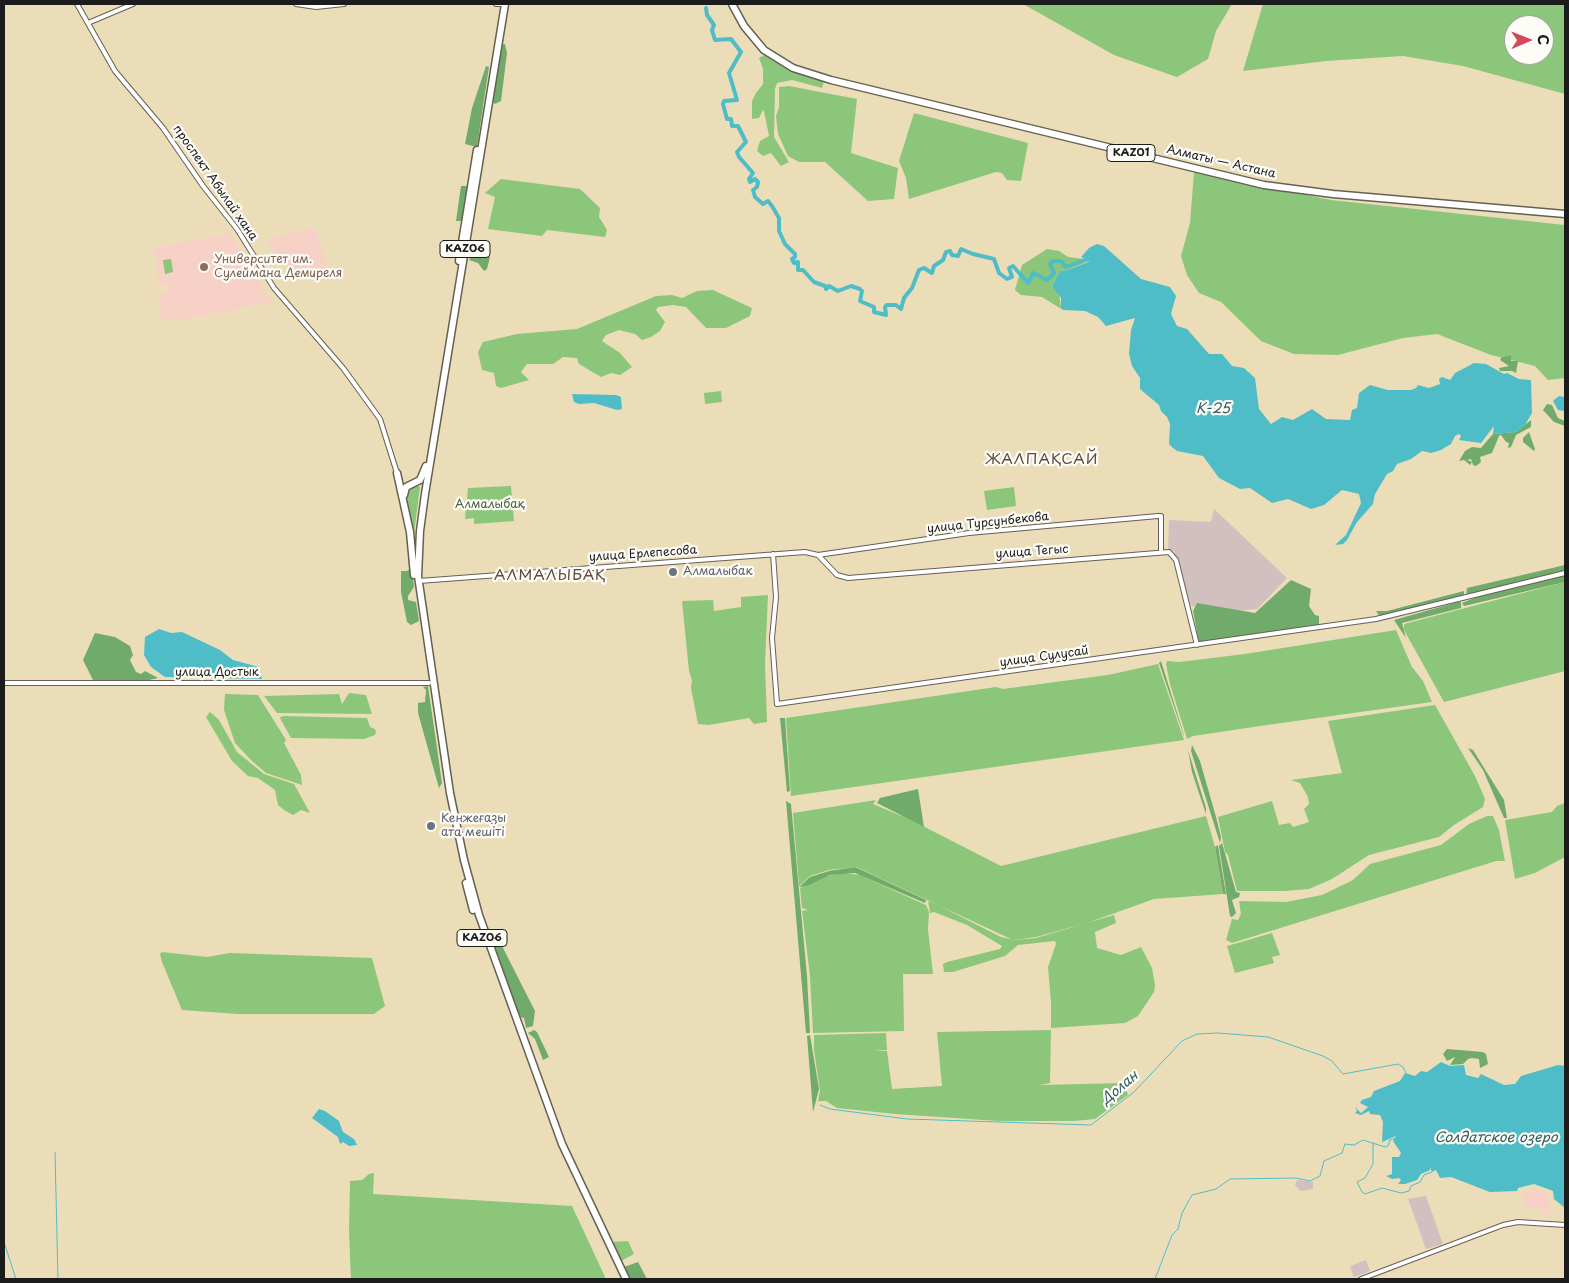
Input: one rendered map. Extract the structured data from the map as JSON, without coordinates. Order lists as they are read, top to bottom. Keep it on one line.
{"streets":{"highway":["KАZ01","Алматы — Астана","KАZ06"],"main road":["проспект Абылай хана","улица Турсунбекова","улица Тегыс","улица Ерлепесова","улица Сулусай","улица Достык"]},"crossings":[["KАZ06","улица Ерлепесова"],["KАZ06","улица Достык"],["улица Турсунбекова","улица Тегыс"],["улица Тегыс","улица Ерлепесова"],["улица Ерлепесова","улица Сулусай"]],"districts":["ЖАЛПАҚСАЙ","АЛМАЛЫБАҚ"],"water":["К-25","Долан","Солдатское озеро"],"parks":["Алмалыбақ"],"places":["Университет им. Сулеймана Демиреля","Алмалыбак","Кенжеғазы ата мешіті"],"north":"right"}
